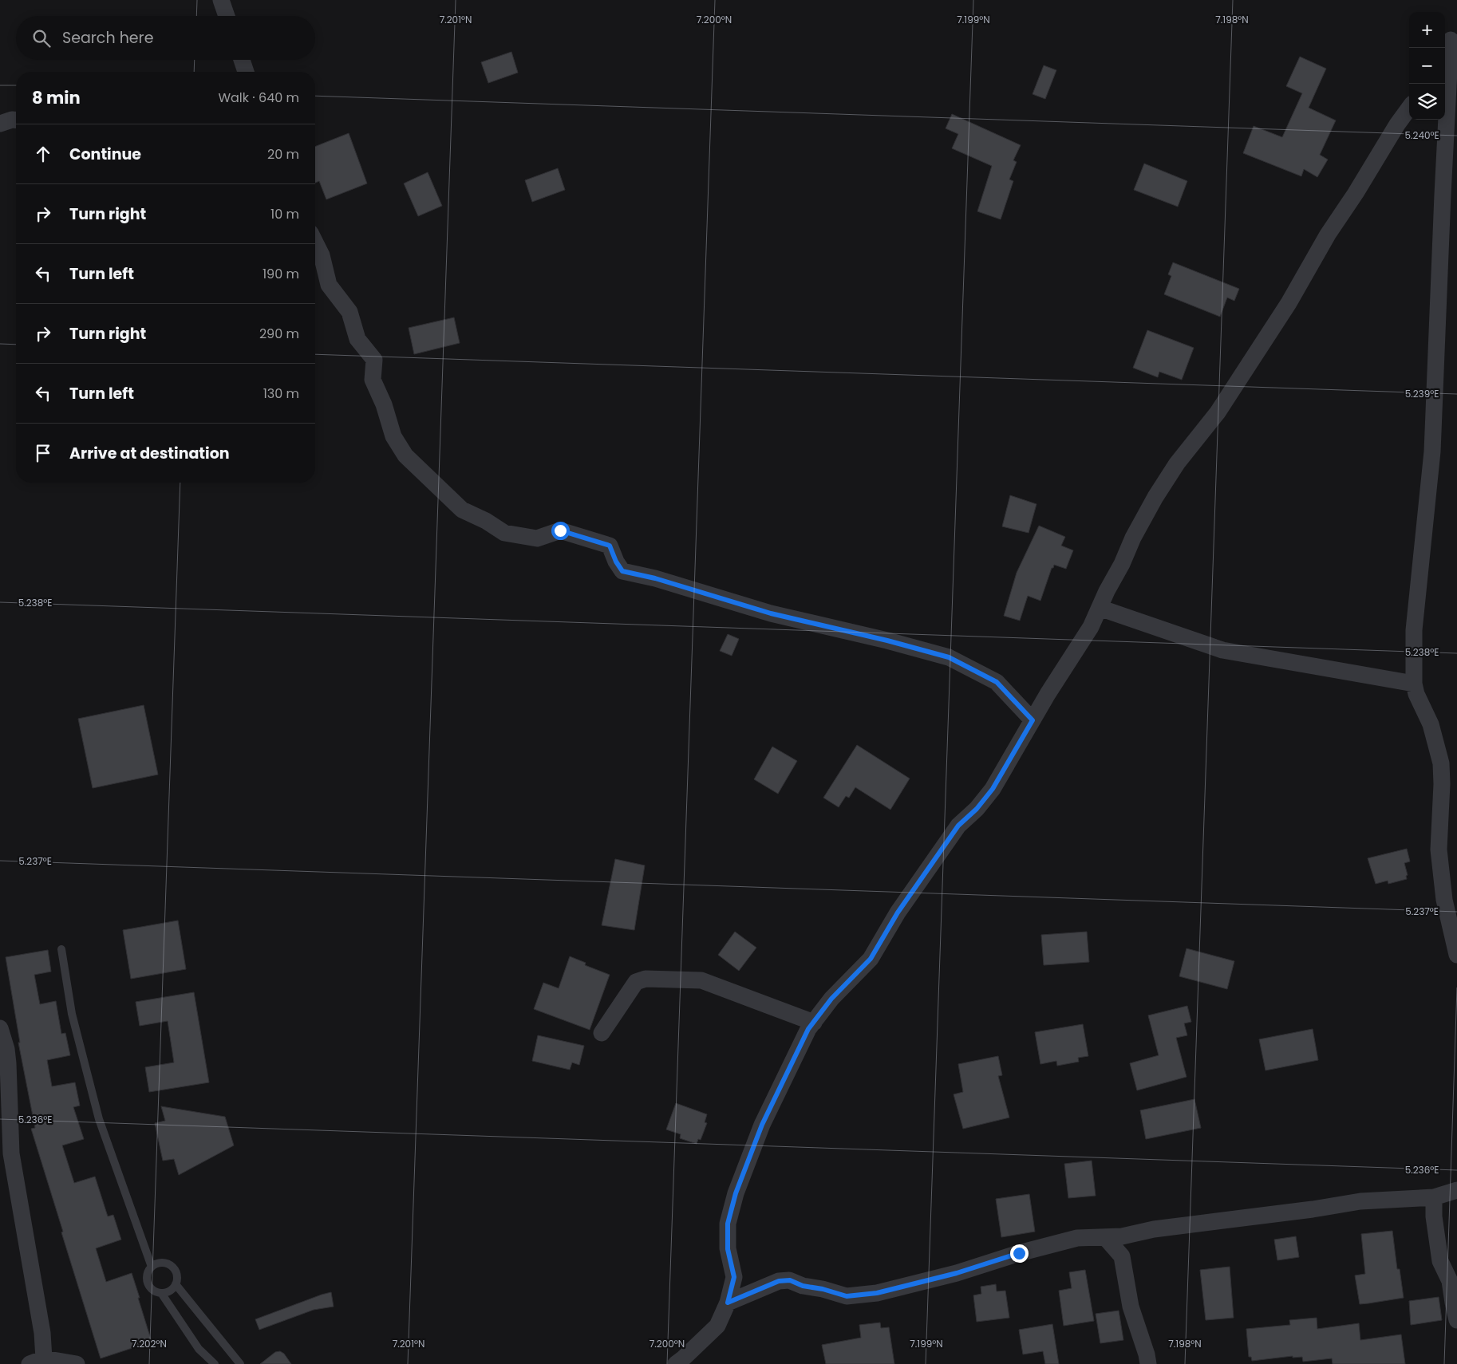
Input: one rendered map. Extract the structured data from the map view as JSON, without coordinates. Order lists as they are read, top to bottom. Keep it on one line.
{"page":{"map_buttons":["+","−"],"search":"Search here","heading":["8 min","Walk · 640 m"],"list":[["Continue","20 m"],["Turn right","10 m"],["Turn left","190 m"],["Turn right","290 m"],["Turn left","130 m"],"Arrive at destination"]},"coordinates":["7.201°N","7.200°N","7.199°N","7.198°N","5.240°E","5.239°E","5.238°E","5.237°E","5.236°E","7.202°N"]}
